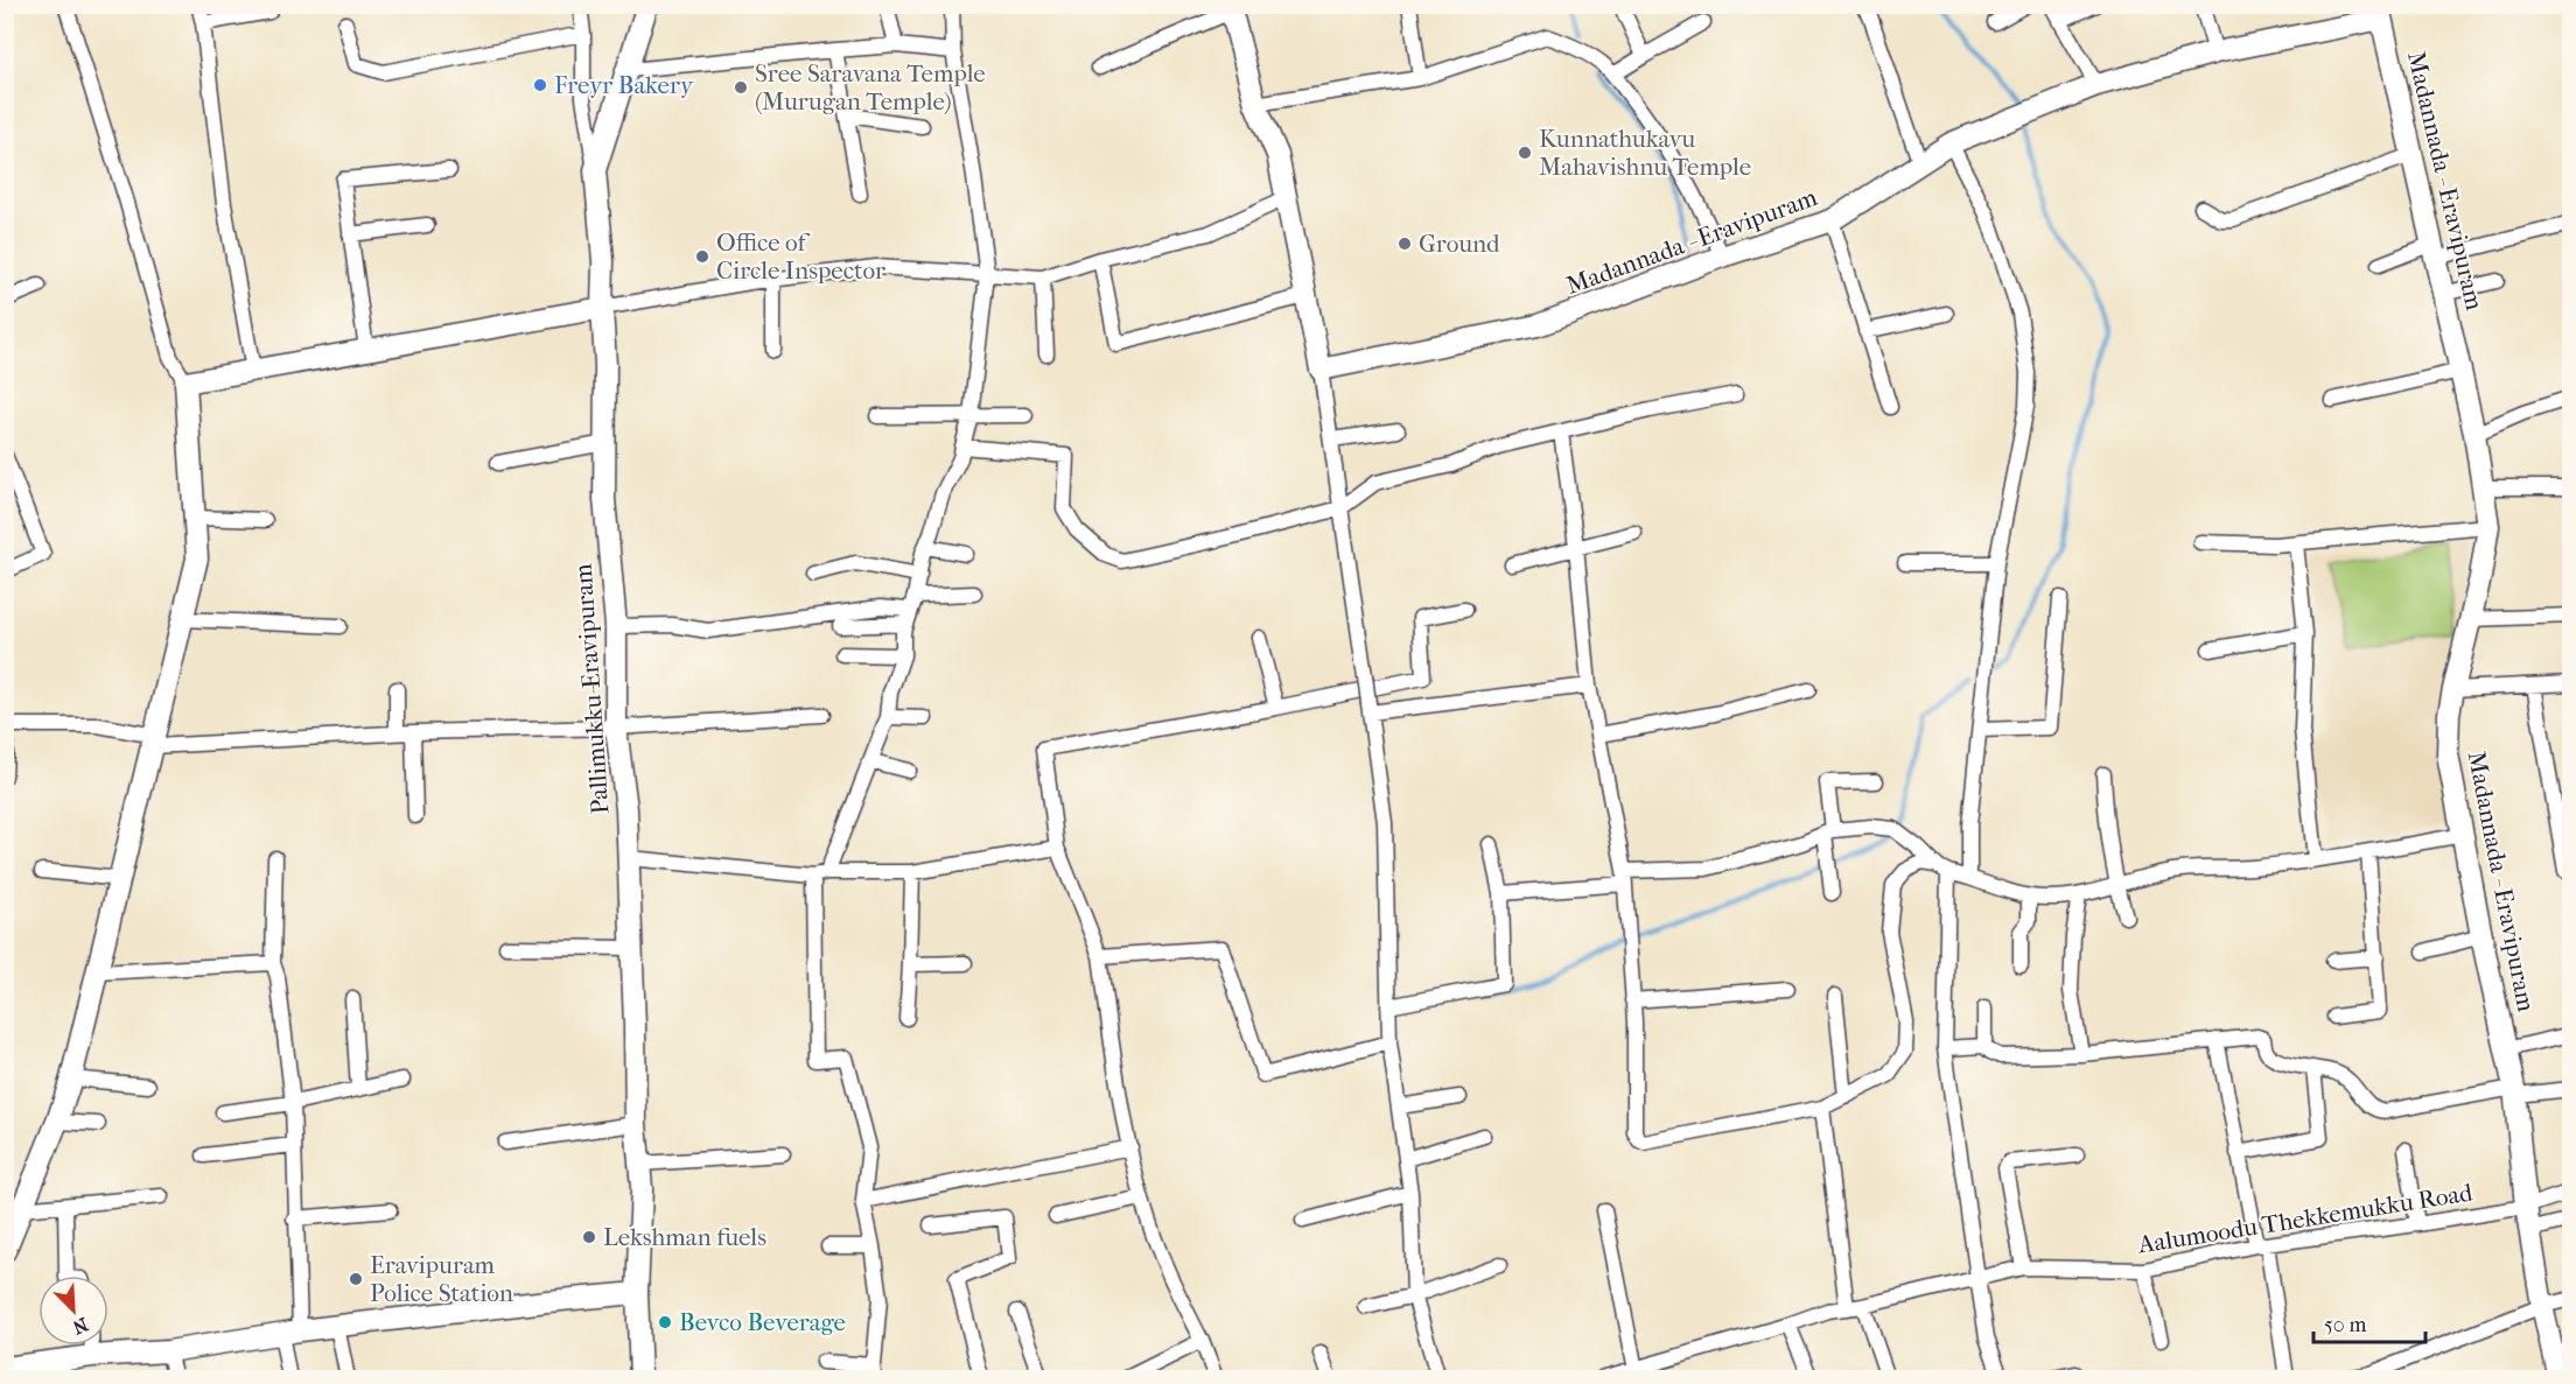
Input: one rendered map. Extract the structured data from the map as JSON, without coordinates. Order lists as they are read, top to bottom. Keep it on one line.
{"streets":{"main road":["Madannada - Eravipuram","Pallimukku-Eravipuram"],"street":["Aalumoodu Thekkemukku Road"]},"crossings":[["Madannada - Eravipuram","Aalumoodu Thekkemukku Road"]],"places":["Freyr Bakery","Sree Saravana Temple (Murugan Temple)","Kunnathukavu Mahavishnu Temple","Ground","Office of Circle Inspector","Lekshman fuels","Eravipuram Police Station","Bevco Beverage"],"scale_bar":"50 m","north":"bottom right"}
